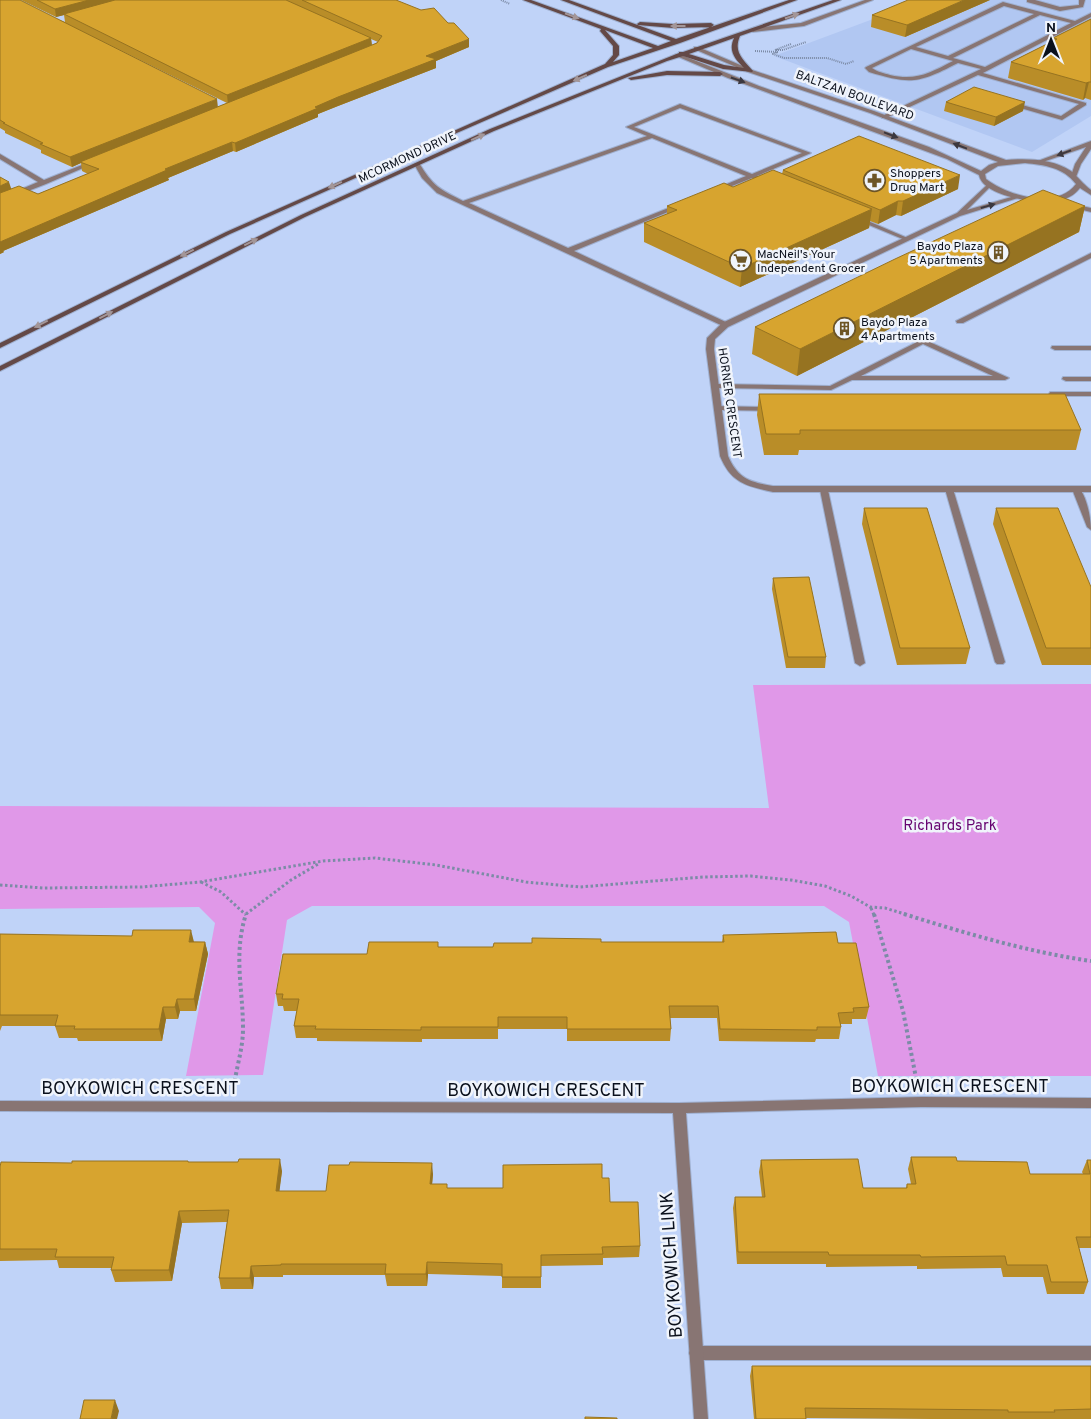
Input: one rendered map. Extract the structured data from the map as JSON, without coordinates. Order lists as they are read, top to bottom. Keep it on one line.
{"streets":{"main road":["MCORMOND DRIVE"],"street":["BALTZAN BOULEVARD","HORNER CRESCENT","BOYKOWICH CRESCENT","BOYKOWICH LINK"]},"crossings":[["BALTZAN BOULEVARD","MCORMOND DRIVE"],["BOYKOWICH CRESCENT","BOYKOWICH LINK"]],"parks":["Richards Park"],"places":{"pharmacy":["Shoppers Drug Mart"],"building":["Baydo Plaza 5 Apartments","Baydo Plaza 4 Apartments"],"supermarket":["MacNeil's Your Independent Grocer"]},"north":"top"}
